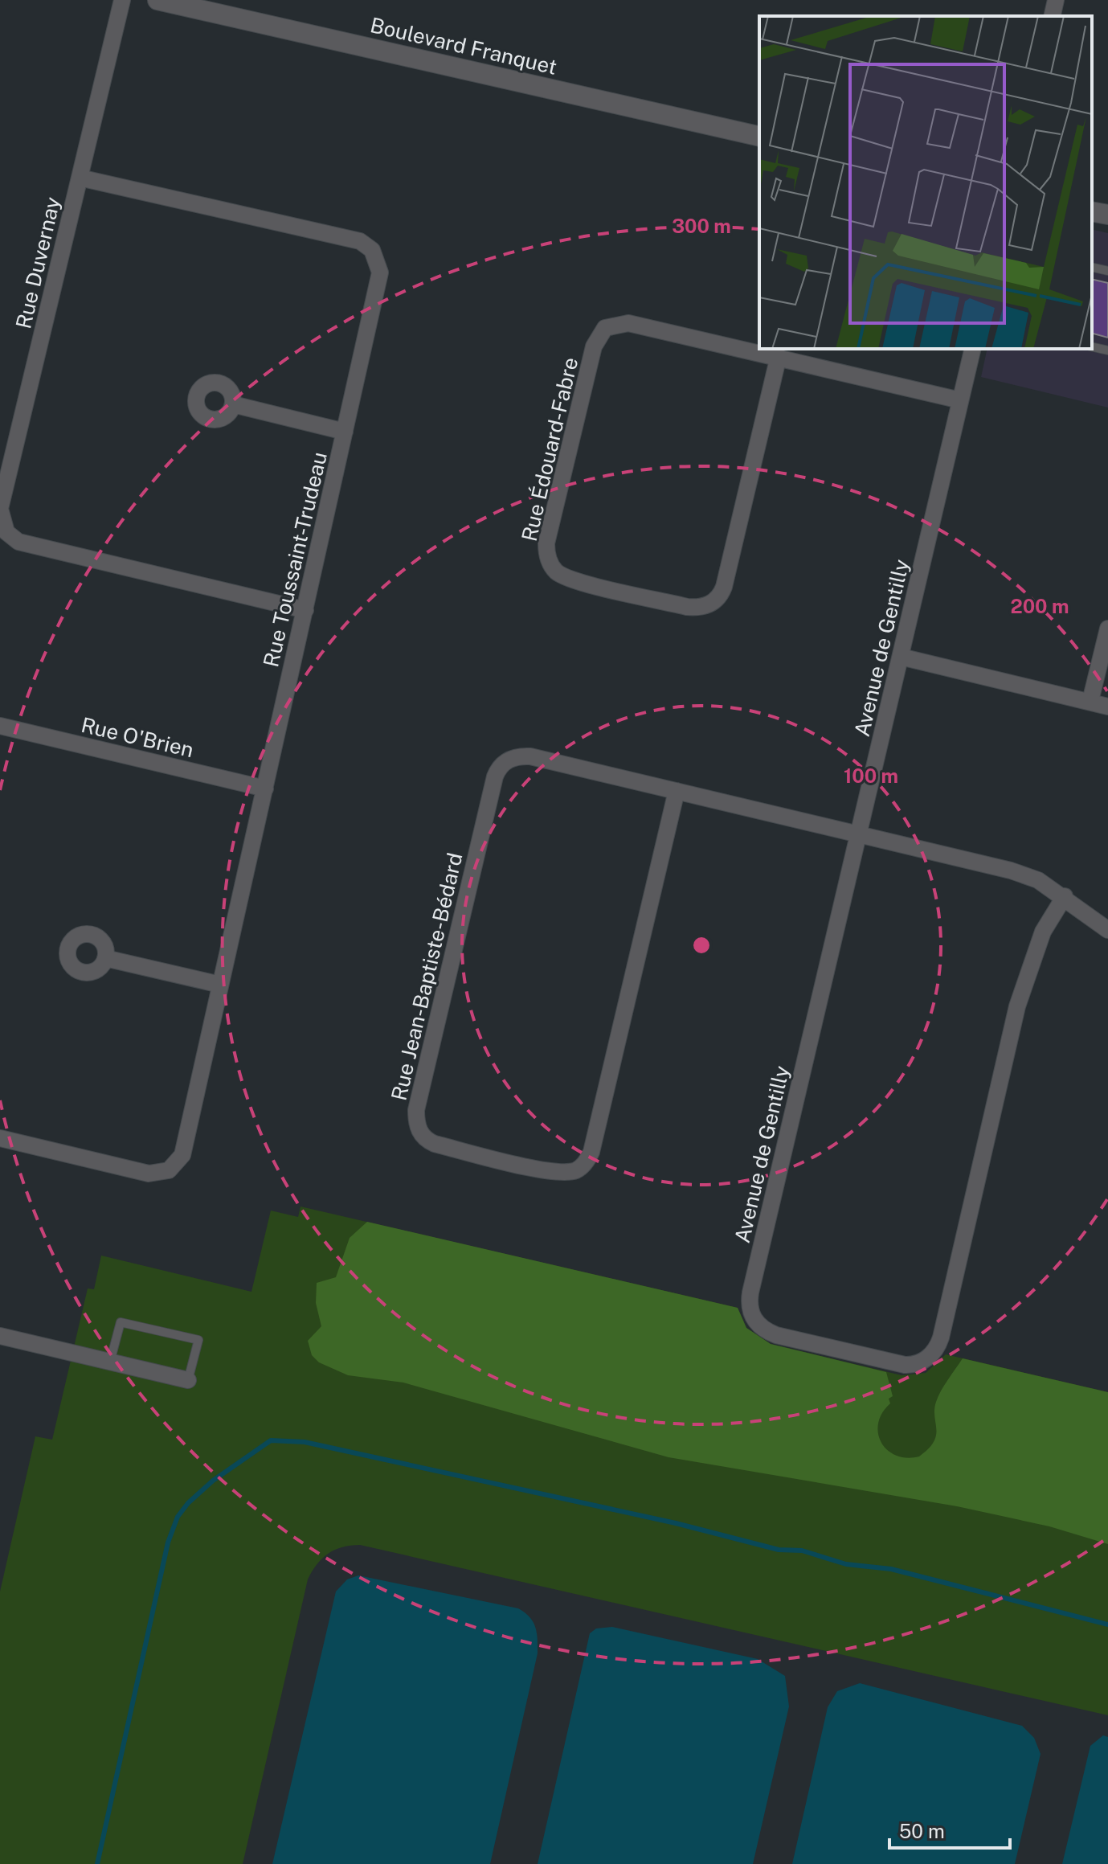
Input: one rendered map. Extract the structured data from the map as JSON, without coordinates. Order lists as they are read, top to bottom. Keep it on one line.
{"streets":{"street":["Boulevard Franquet","Rue Duvernay","Rue Édouard-Fabre","Rue Toussaint-Trudeau","Avenue de Gentilly","Rue O'Brien","Rue Jean-Baptiste-Bédard"]},"crossings":[["Rue Duvernay","Rue Toussaint-Trudeau"],["Rue Édouard-Fabre","Avenue de Gentilly"],["Rue Toussaint-Trudeau","Rue O'Brien"],["Avenue de Gentilly","Rue Jean-Baptiste-Bédard"]],"scale_bar":"50 m","rings":["300 m","200 m","100 m"]}
